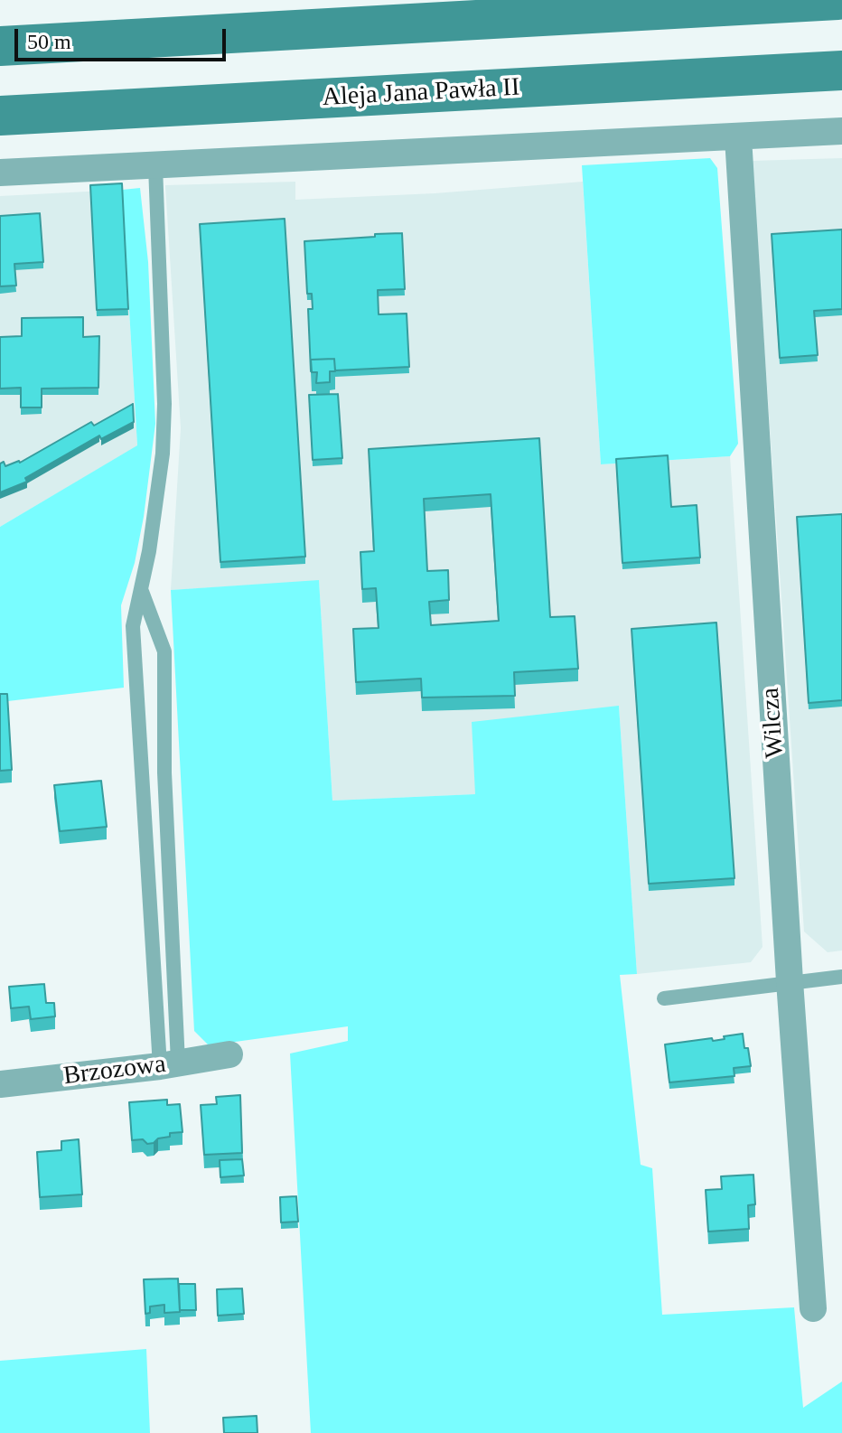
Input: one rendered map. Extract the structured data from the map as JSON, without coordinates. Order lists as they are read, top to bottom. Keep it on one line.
{"streets":{"main road":["Aleja Jana Pawła II"],"street":["Wilcza","Brzozowa"]},"scale_bar":"50 m"}
